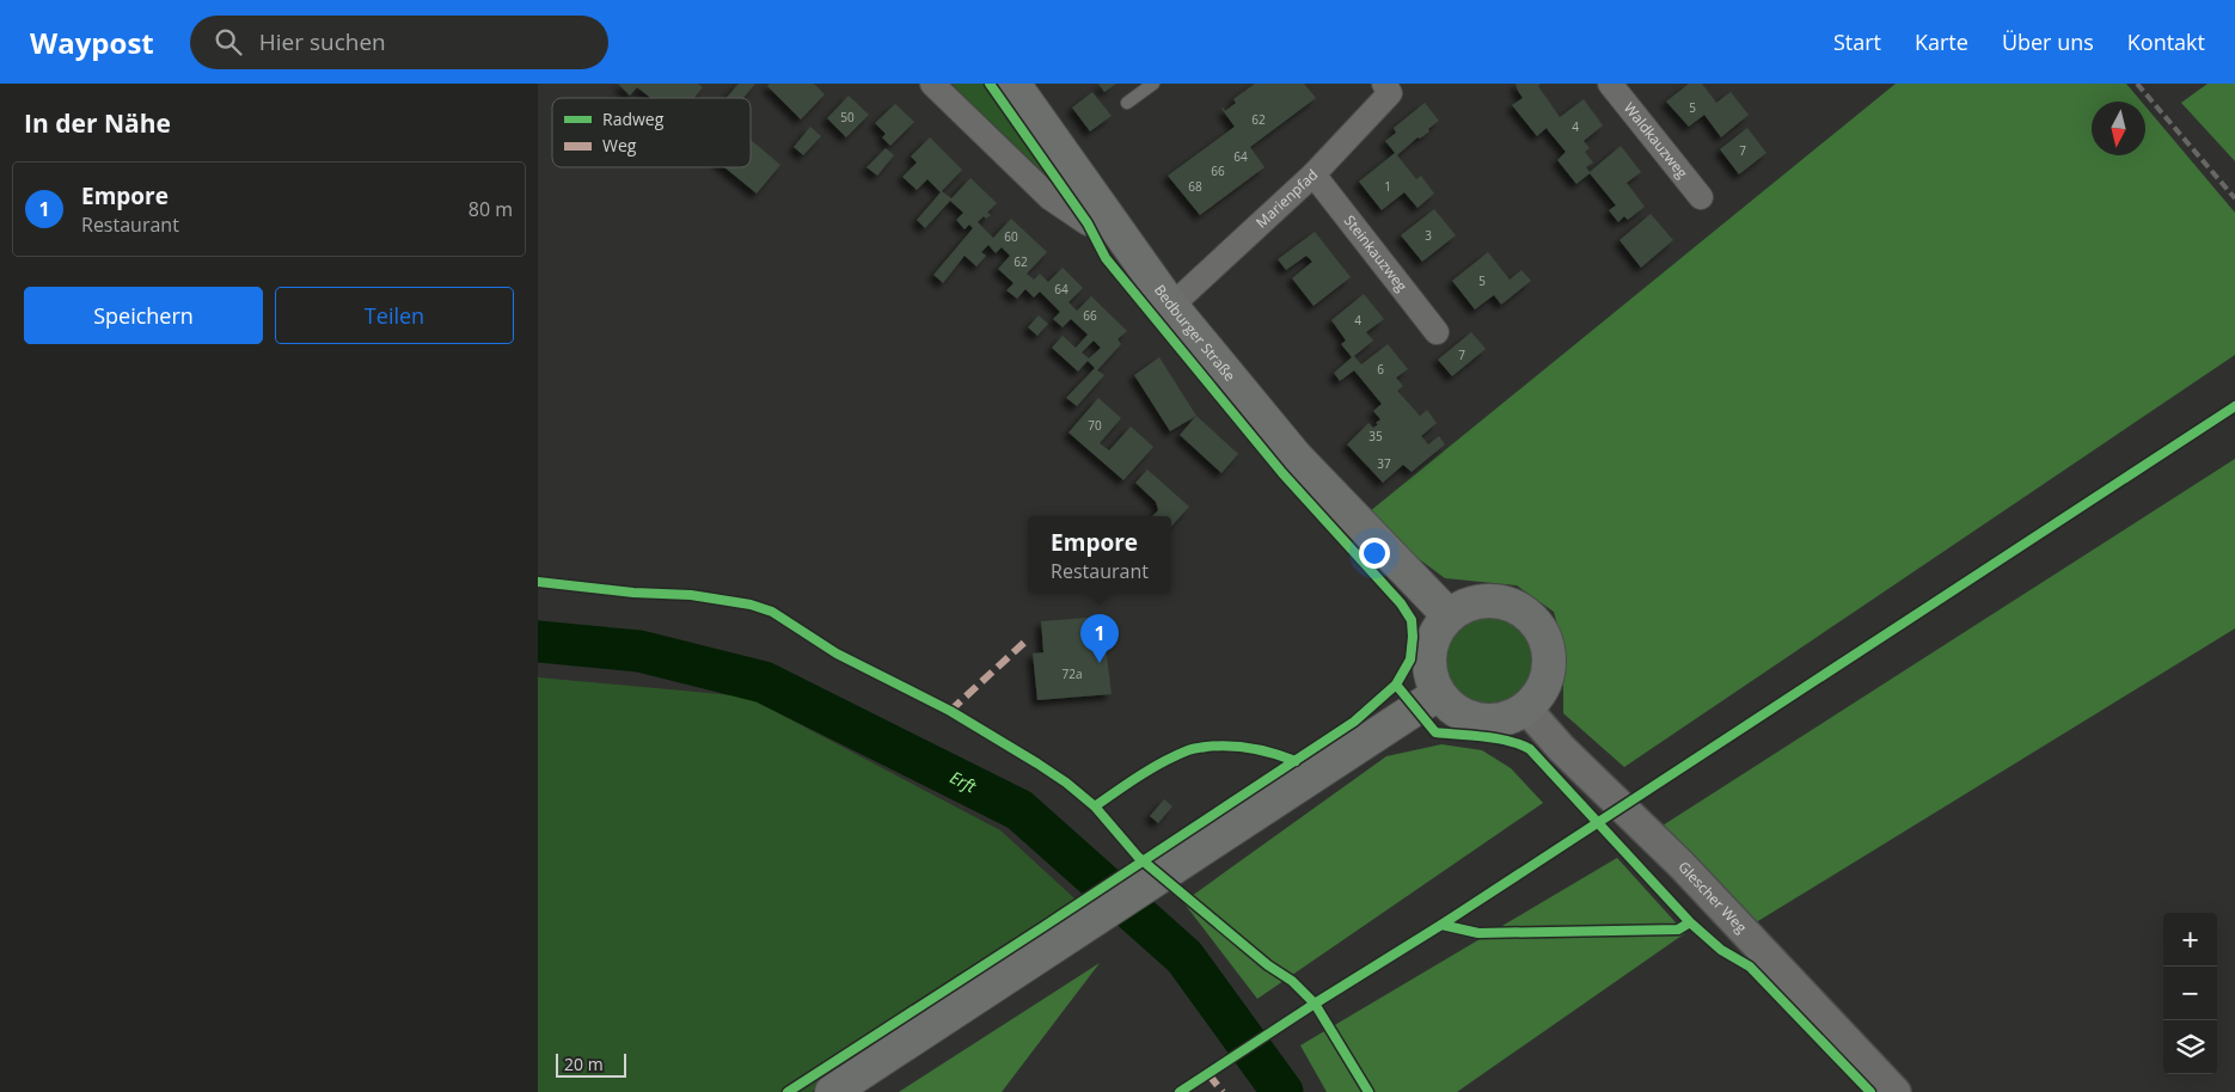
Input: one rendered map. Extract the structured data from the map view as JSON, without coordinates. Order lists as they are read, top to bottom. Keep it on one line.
{"streets":{"main road":["Bedburger Straße"],"street":["Waldkauzweg","Marienpfad","Steinkauzweg","Glescher Weg"]},"crossings":[["Marienpfad","Steinkauzweg"],["Marienpfad","Bedburger Straße"],["Bedburger Straße","Glescher Weg"]],"water":["Erft"],"house_numbers":["5","50","62","4","7","64","66","68","1","3","60","62","5","64","66","4","7","6","70","35","37","72a"],"legend":["Radweg","Weg"],"scale_bar":"20 m","north":"bottom","page":{"header":"Waypost","search":"Hier suchen","nav":["Start","Karte","Über uns","Kontakt"],"heading":"In der Nähe","list":[{"mark":"1","name":"Empore","note":"Restaurant","value":"80 m"}],"buttons":["Speichern","Teilen"],"popup":["Empore","Restaurant"],"pins":"1","map_buttons":["+","−"],"scale":"20 m"}}
